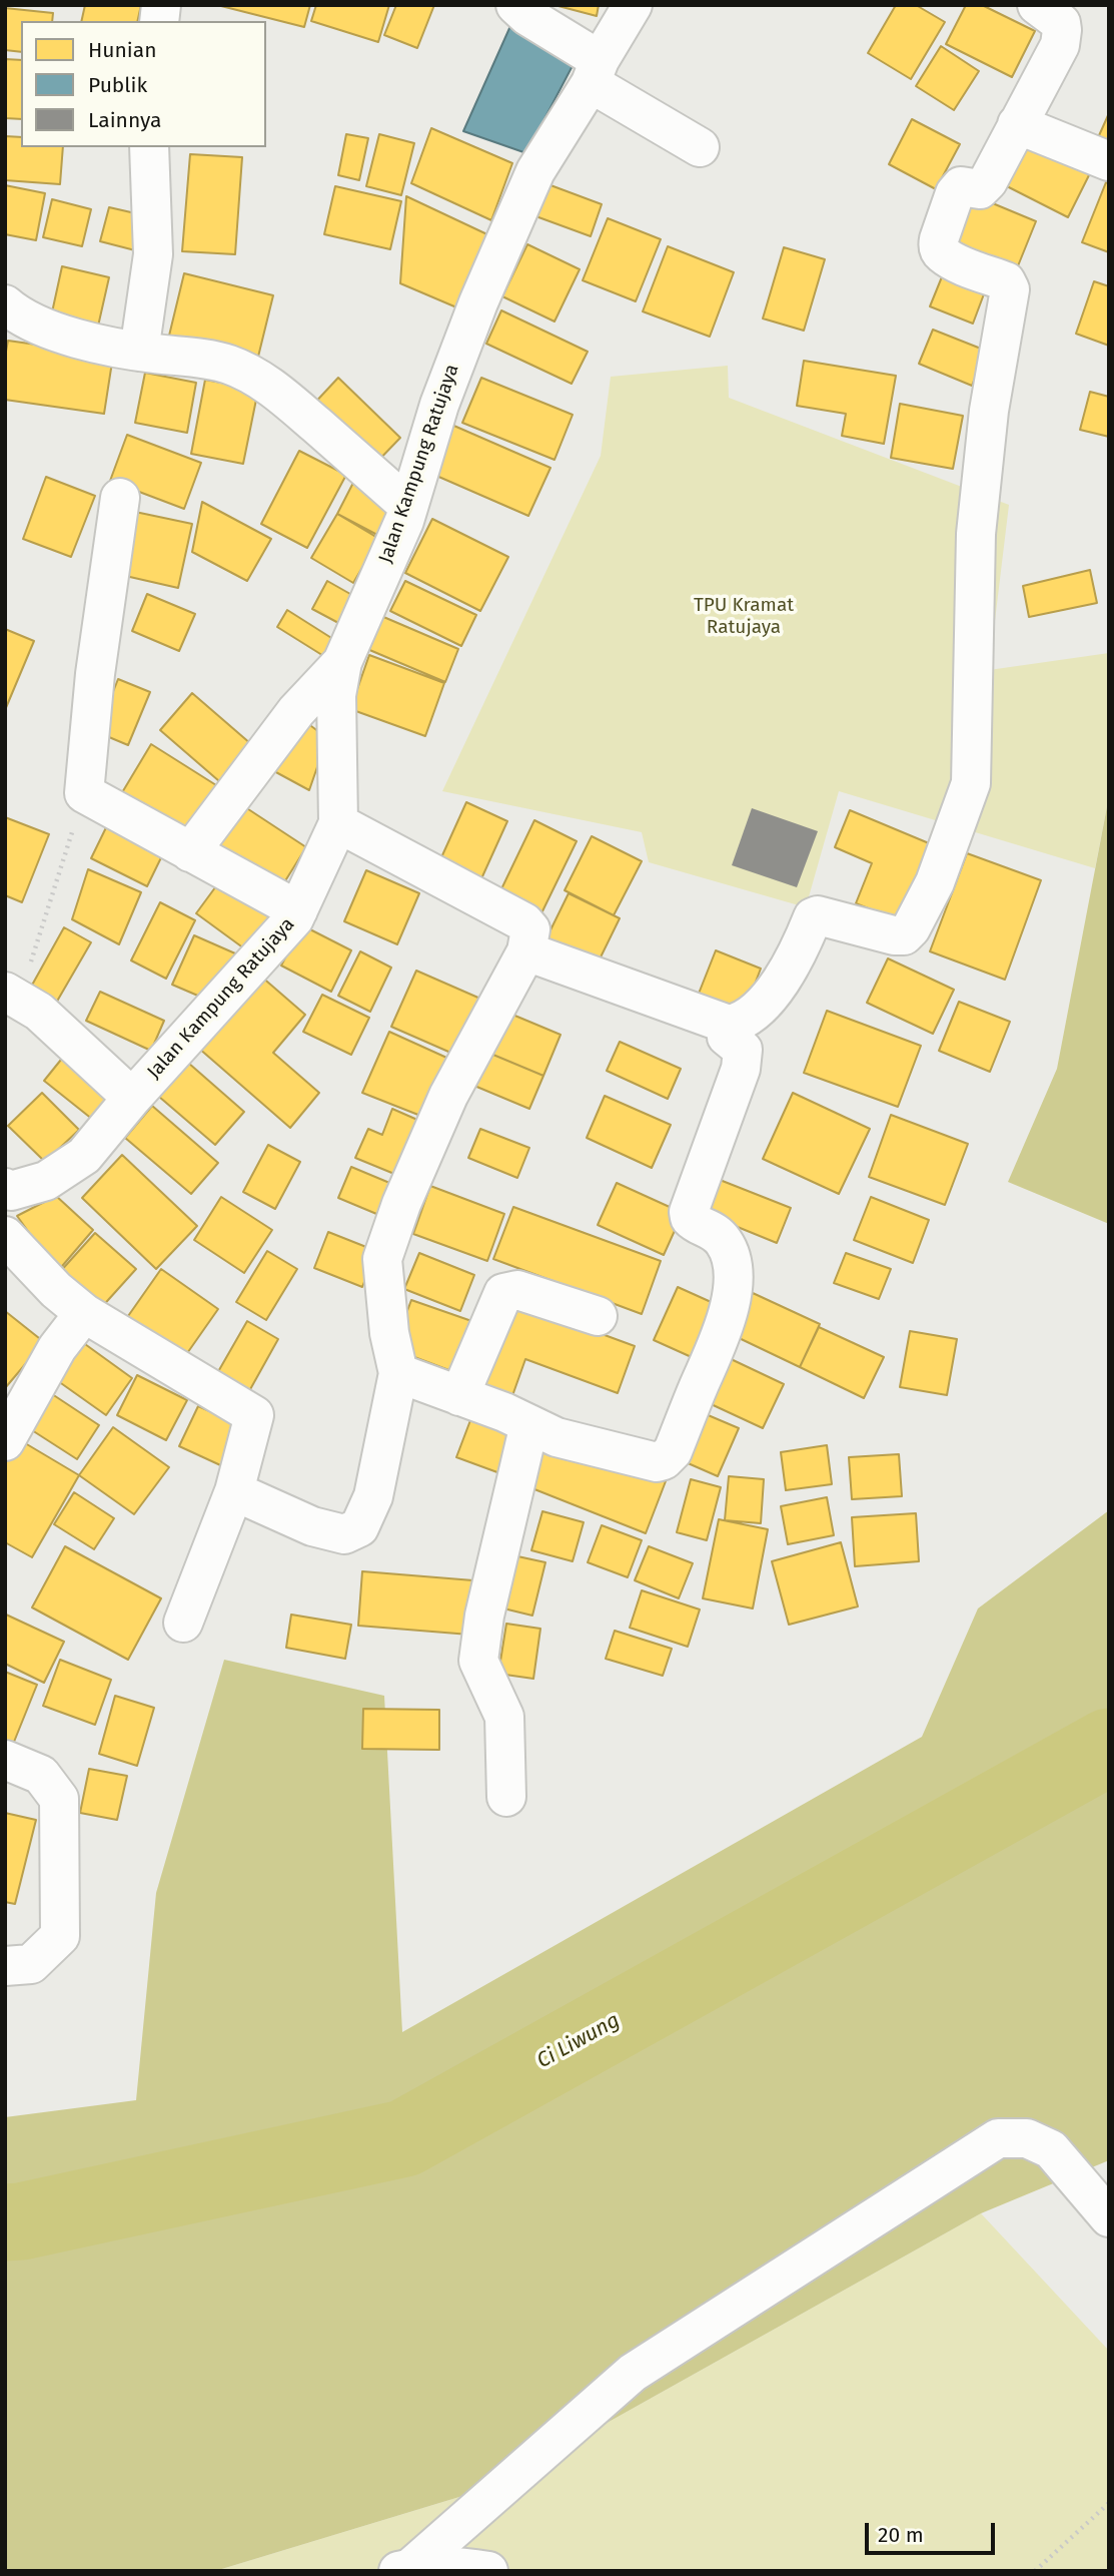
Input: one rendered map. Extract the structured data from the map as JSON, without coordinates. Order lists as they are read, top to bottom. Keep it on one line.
{"streets":{"street":["Jalan Kampung Ratujaya"]},"water":["Ci Liwung"],"parks":["TPU Kramat Ratujaya"],"legend":["Hunian","Publik","Lainnya"],"scale_bar":"20 m"}
